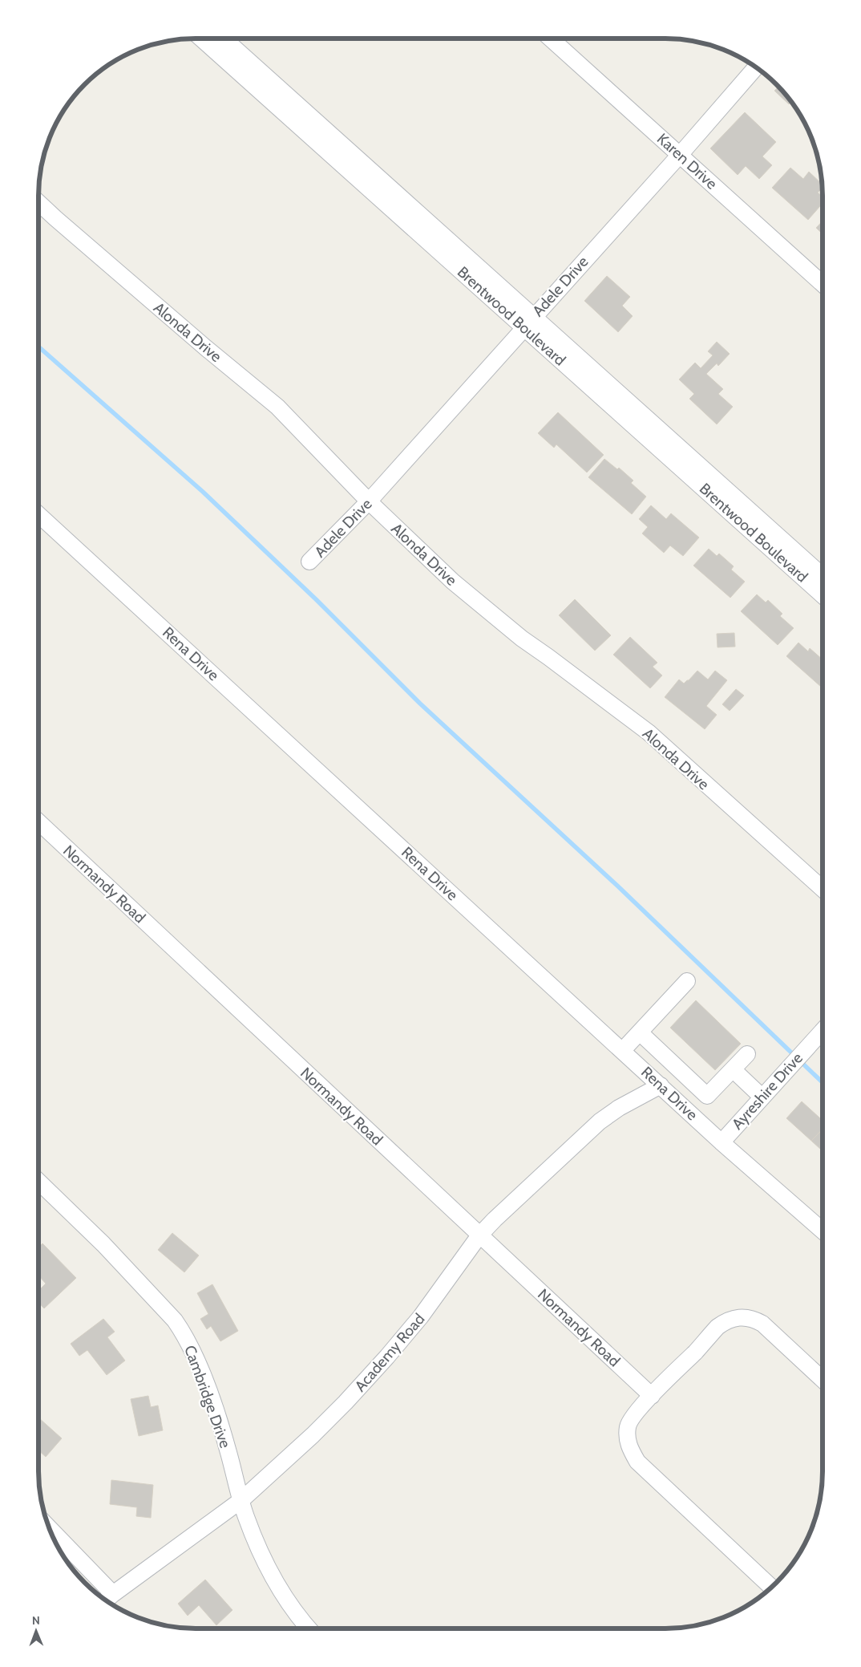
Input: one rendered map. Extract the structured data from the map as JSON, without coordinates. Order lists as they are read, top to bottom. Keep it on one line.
{"streets":{"street":["Karen Drive","Adele Drive","Brentwood Boulevard","Alonda Drive","Rena Drive","Normandy Road","Ayreshire Drive","Academy Road","Cambridge Drive"]},"crossings":[["Karen Drive","Adele Drive"],["Adele Drive","Brentwood Boulevard"],["Adele Drive","Alonda Drive"],["Rena Drive","Ayreshire Drive"],["Rena Drive","Academy Road"],["Normandy Road","Academy Road"],["Academy Road","Cambridge Drive"]],"north":"top"}
